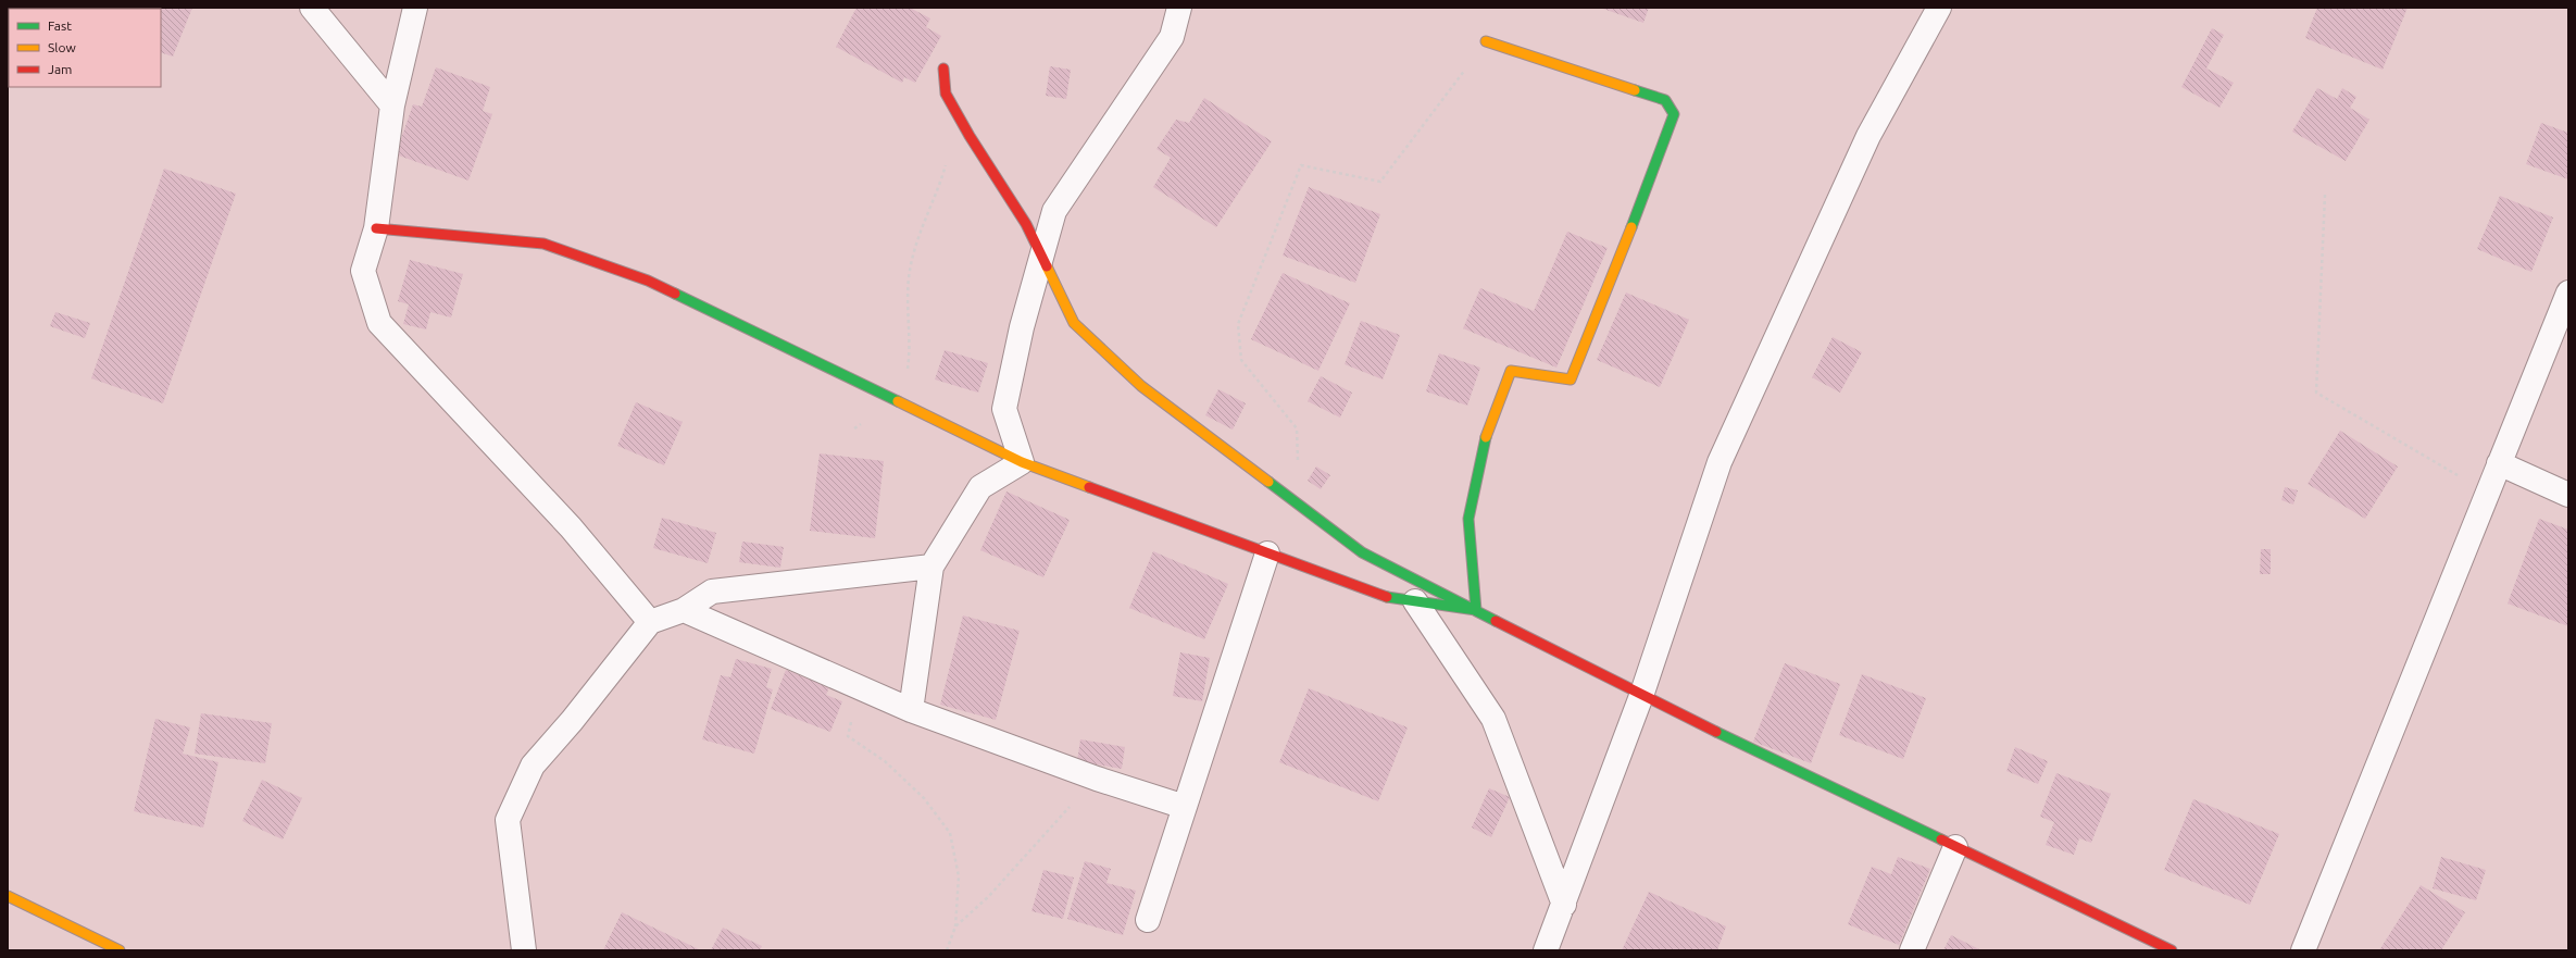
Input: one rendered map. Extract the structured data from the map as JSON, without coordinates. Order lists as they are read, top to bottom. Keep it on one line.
{"legend":["Fast","Slow","Jam"]}
